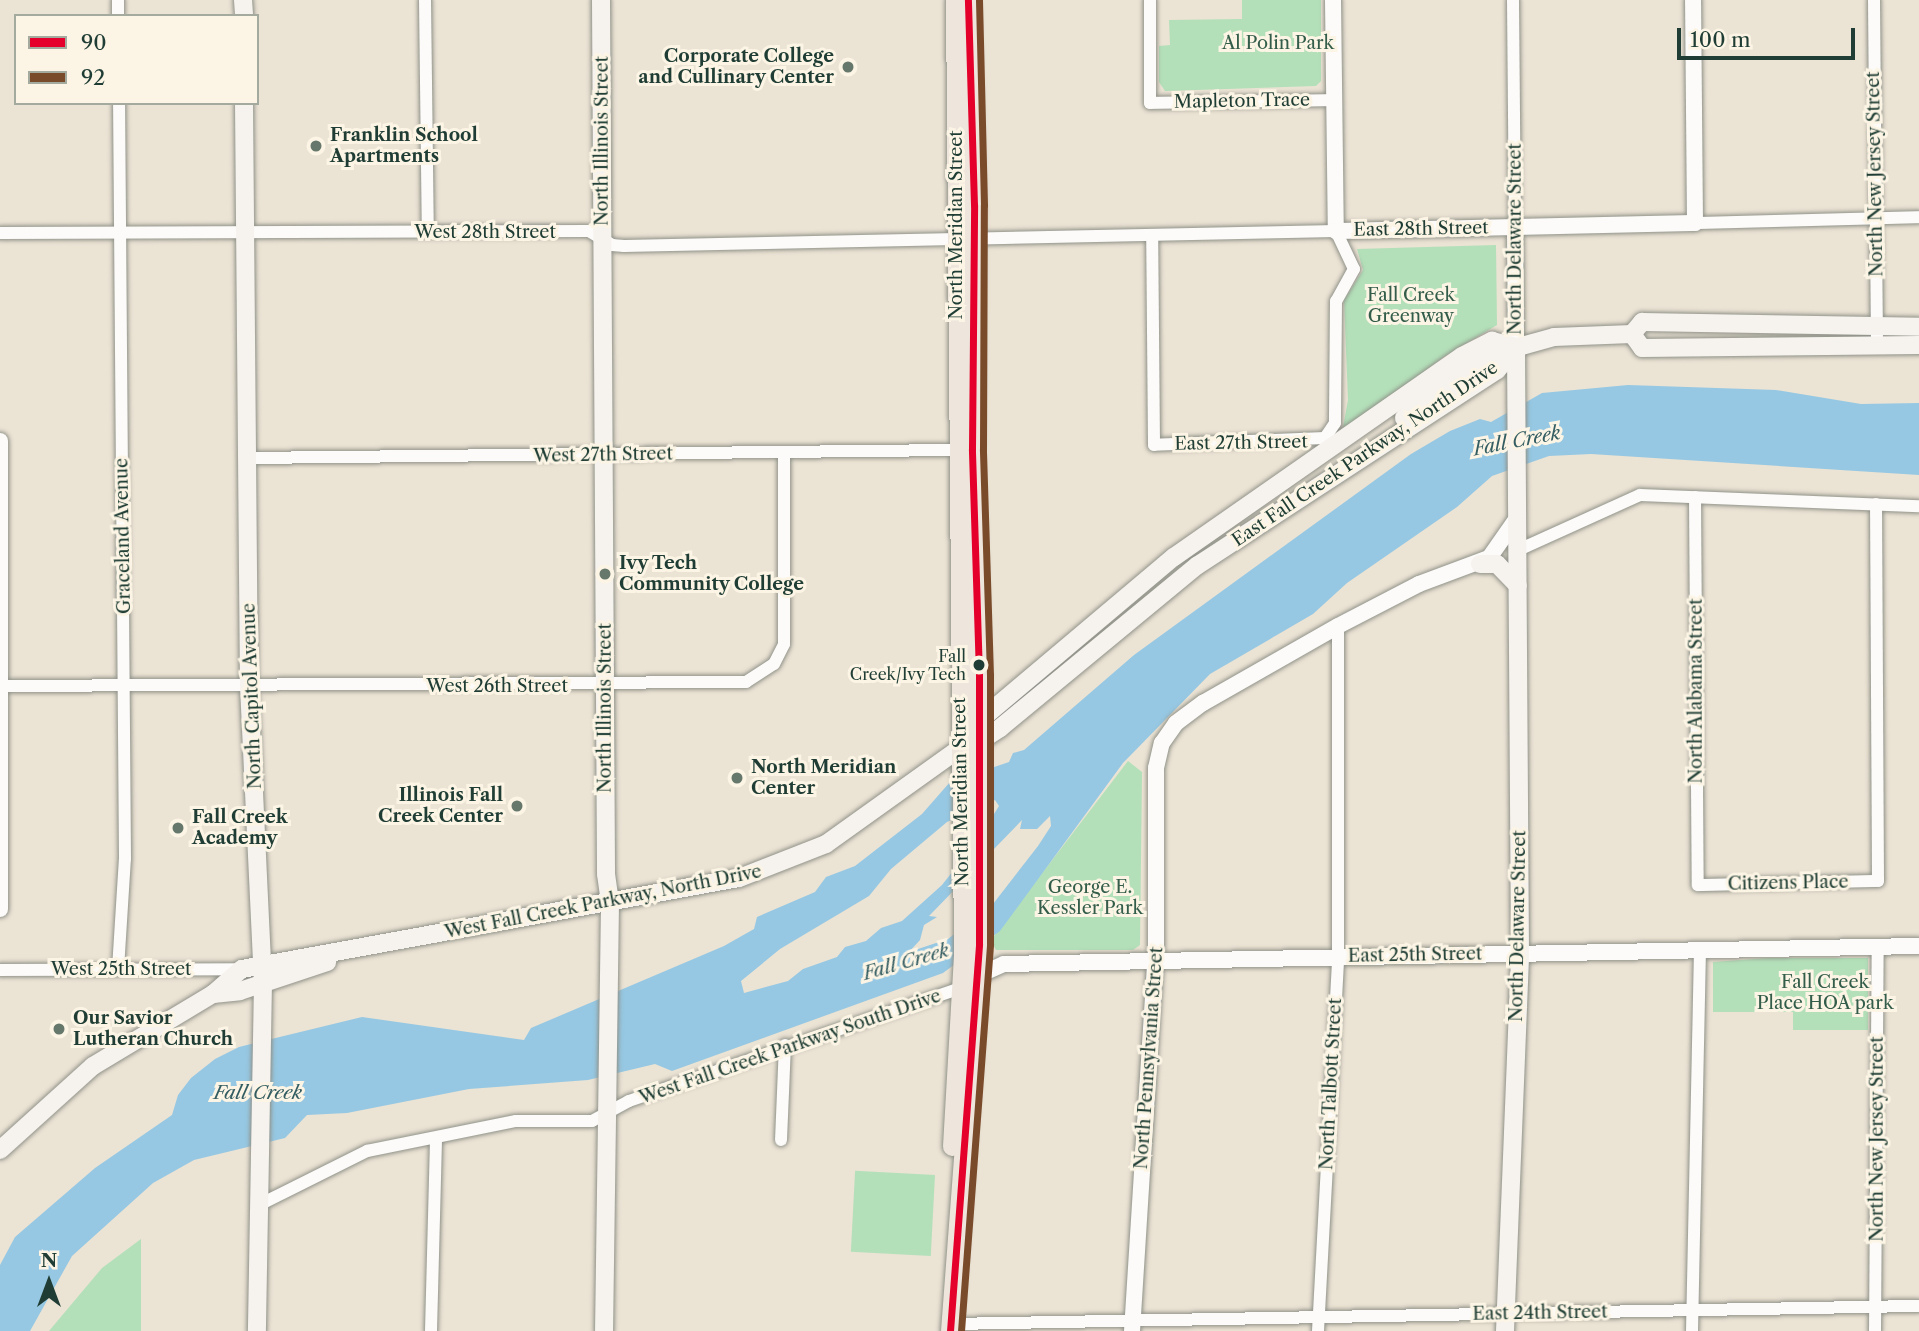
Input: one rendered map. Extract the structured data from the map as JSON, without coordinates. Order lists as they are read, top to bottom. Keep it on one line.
{"streets":{"main road":["North Illinois Street","North Meridian Street","North Delaware Street","East Fall Creek Parkway, North Drive","North Capitol Avenue","West Fall Creek Parkway, North Drive"],"street":["Mapleton Trace","North New Jersey Street","East 28th Street","West 28th Street","East 27th Street","West 27th Street","Graceland Avenue","West 26th Street","North Alabama Street","Citizens Place","East 25th Street","West 25th Street","West Fall Creek Parkway South Drive","North Pennsylvania Street","North Talbott Street","East 24th Street"]},"crossings":[["North Illinois Street","West 28th Street"],["North Illinois Street","West 27th Street"],["North Illinois Street","West 26th Street"],["North Illinois Street","West Fall Creek Parkway, North Drive"],["North Illinois Street","West Fall Creek Parkway South Drive"],["North New Jersey Street","East 28th Street"],["North New Jersey Street","East 25th Street"],["North New Jersey Street","East 24th Street"],["North Meridian Street","East 28th Street"],["North Meridian Street","West 28th Street"],["North Meridian Street","East Fall Creek Parkway, North Drive"],["North Meridian Street","West 27th Street"],["North Meridian Street","West Fall Creek Parkway, North Drive"],["North Meridian Street","East 25th Street"],["North Meridian Street","West Fall Creek Parkway South Drive"],["North Meridian Street","East 24th Street"],["East 28th Street","West 28th Street"],["East 28th Street","North Delaware Street"],["East 28th Street","East 27th Street"],["West 28th Street","Graceland Avenue"],["West 28th Street","North Capitol Avenue"],["North Delaware Street","East Fall Creek Parkway, North Drive"],["North Delaware Street","East 25th Street"],["North Delaware Street","East 24th Street"],["East Fall Creek Parkway, North Drive","West Fall Creek Parkway, North Drive"],["West 27th Street","West 26th Street"],["West 27th Street","North Capitol Avenue"],["Graceland Avenue","West 26th Street"],["Graceland Avenue","West 25th Street"],["West 26th Street","North Capitol Avenue"],["North Alabama Street","Citizens Place"],["North Capitol Avenue","West Fall Creek Parkway, North Drive"],["North Capitol Avenue","West Fall Creek Parkway South Drive"],["West Fall Creek Parkway, North Drive","West 25th Street"],["East 25th Street","West Fall Creek Parkway South Drive"],["East 25th Street","North Pennsylvania Street"],["East 25th Street","North Talbott Street"],["North Pennsylvania Street","North Talbott Street"],["North Pennsylvania Street","East 24th Street"],["North Talbott Street","East 24th Street"]],"water":["Fall Creek"],"parks":["Al Polin Park","Fall Creek Greenway","George E. Kessler Park","Fall Creek Place HOA park"],"places":["Corporate College and Cullinary Center","Franklin School Apartments","Ivy Tech Community College","Fall Creek/Ivy Tech","North Meridian Center","Illinois Fall Creek Center","Fall Creek Academy","Our Savior Lutheran Church"],"lines":["transit line 90","transit line 92"],"legend":["90","92"],"scale_bar":"100 m","north":"top"}
